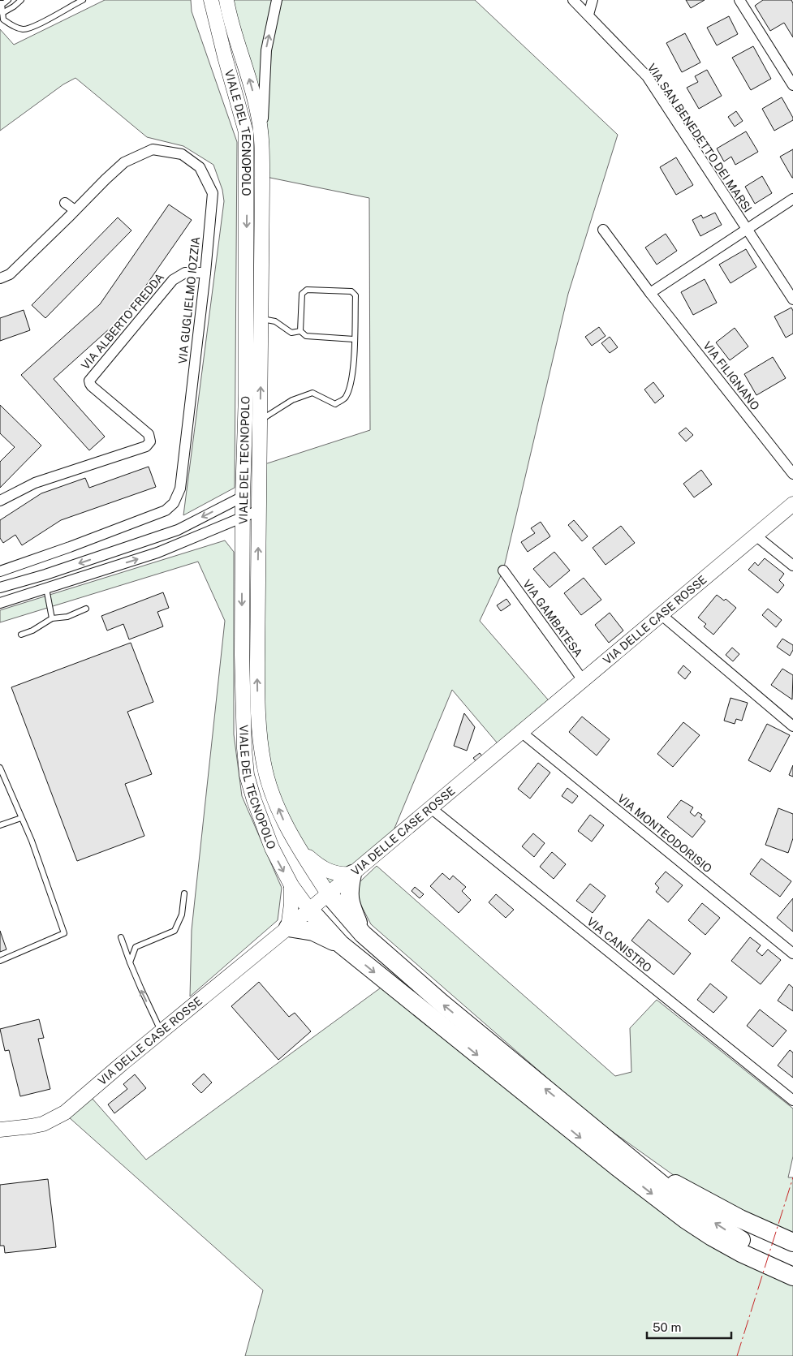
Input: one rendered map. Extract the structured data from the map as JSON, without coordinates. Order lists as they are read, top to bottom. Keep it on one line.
{"streets":{"main road":["VIALE DEL TECNOPOLO","VIA DELLE CASE ROSSE"],"street":["VIA SAN BENEDETTO DEI MARSI","VIA GUGLIELMO IOZZIA","VIA ALBERTO FREDDA","VIA FILIGNANO","VIA GAMBATESA","VIA MONTEODORISIO","VIA CANISTRO"]},"crossings":[["VIALE DEL TECNOPOLO","VIA DELLE CASE ROSSE"],["VIA GUGLIELMO IOZZIA","VIA ALBERTO FREDDA"],["VIA GAMBATESA","VIA DELLE CASE ROSSE"],["VIA DELLE CASE ROSSE","VIA MONTEODORISIO"],["VIA DELLE CASE ROSSE","VIA CANISTRO"]],"scale_bar":"50 m"}
